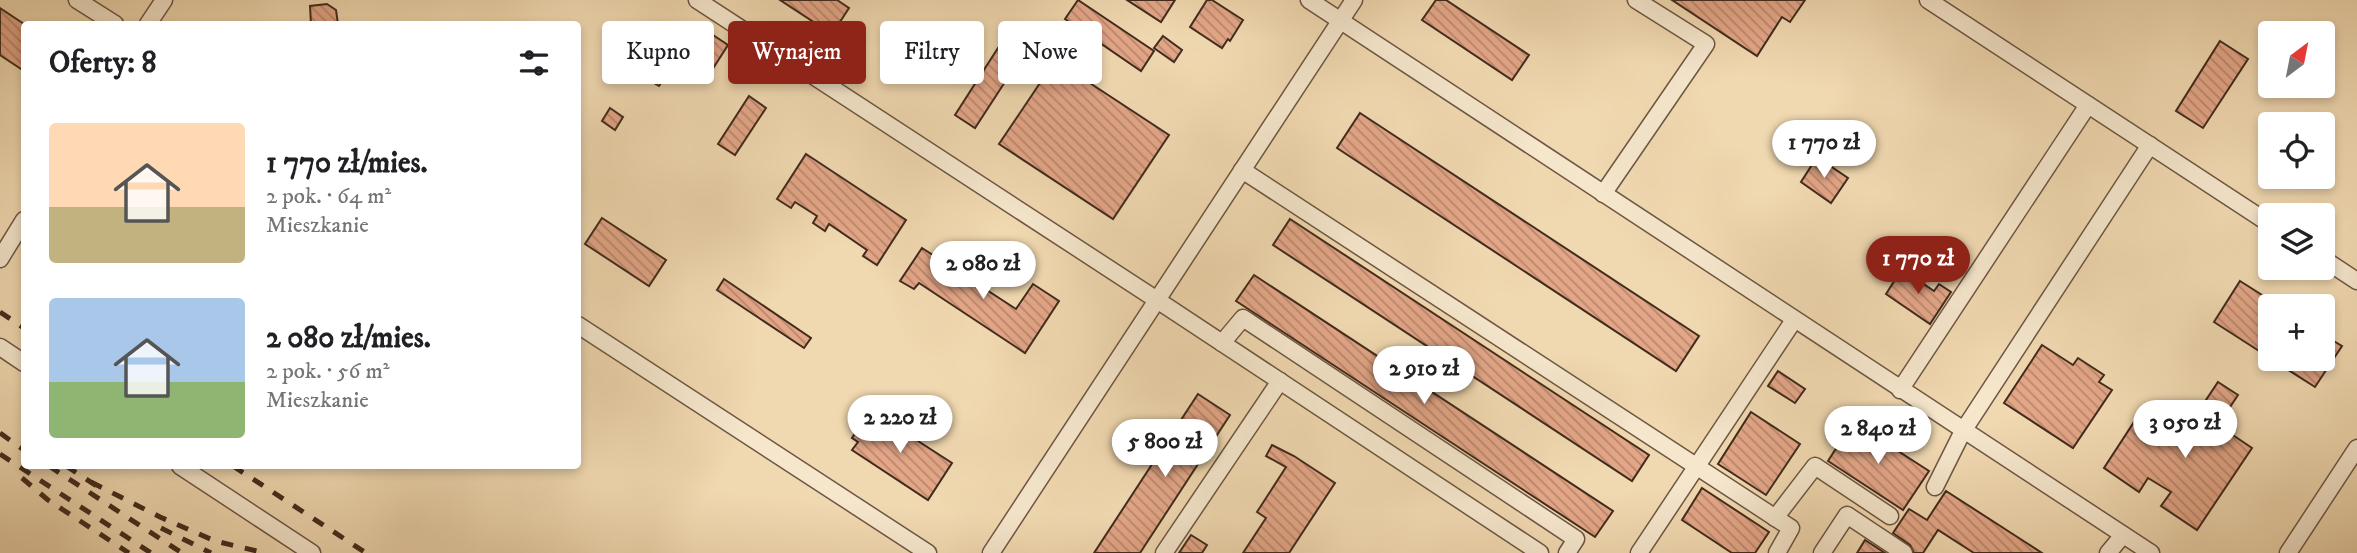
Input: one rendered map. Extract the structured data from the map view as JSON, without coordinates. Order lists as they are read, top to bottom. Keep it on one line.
{"north":"top right","page":{"map_buttons":"+","chip":["Kupno","Wynajem","Filtry","Nowe"],"heading":"Oferty: 8","list":[{"name":"1 770 zł/mies.","note":"2 pok. · 64 m² · Mieszkanie"},{"name":"2 080 zł/mies.","note":"2 pok. · 56 m² · Mieszkanie"}],"price":["1 770 zł","1 770 zł","2 080 zł","2 910 zł","2 220 zł","3 050 zł","2 840 zł","5 800 zł"]}}
